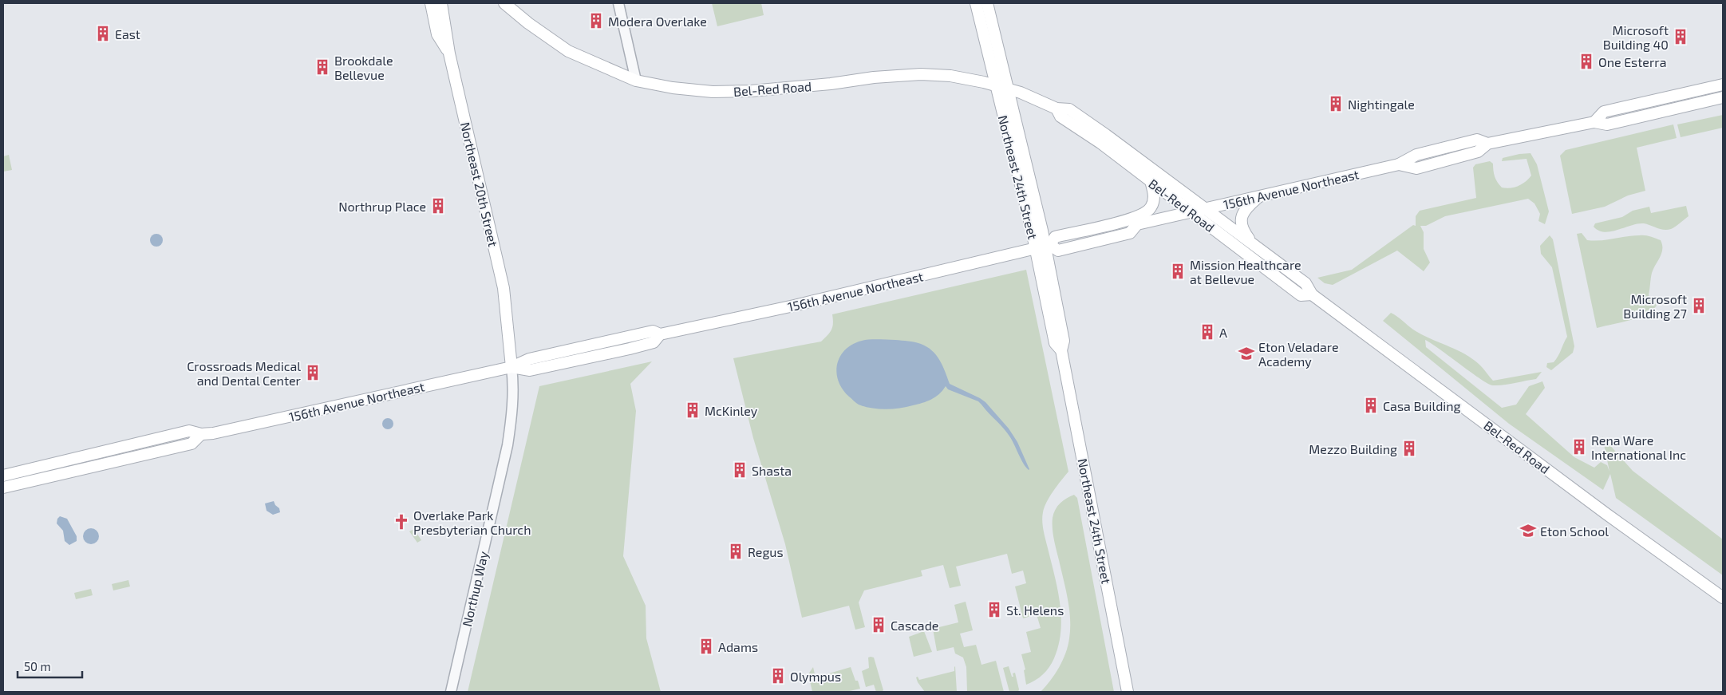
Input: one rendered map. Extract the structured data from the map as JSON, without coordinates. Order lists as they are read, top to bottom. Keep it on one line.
{"streets":{"main road":["Bel-Red Road","Northeast 24th Street","Northeast 20th Street","156th Avenue Northeast"],"street":["Northup Way"]},"crossings":[["Bel-Red Road","Northeast 24th Street"],["Bel-Red Road","156th Avenue Northeast"],["Northeast 24th Street","156th Avenue Northeast"],["Northeast 20th Street","156th Avenue Northeast"],["Northeast 20th Street","Northup Way"],["156th Avenue Northeast","Northup Way"]],"places":{"building":["Modera Overlake","East","Microsoft Building 40","One Esterra","Brookdale Bellevue","Nightingale","Northrup Place","Mission Healthcare at Bellevue","Microsoft Building 27","A","Crossroads Medical and Dental Center","Casa Building","McKinley","Rena Ware International Inc","Mezzo Building","Shasta","Regus","St. Helens","Cascade","Adams","Olympus"],"school or university":["Eton Veladare Academy","Eton School"],"church":["Overlake Park Presbyterian Church"]},"scale_bar":"50 m"}
